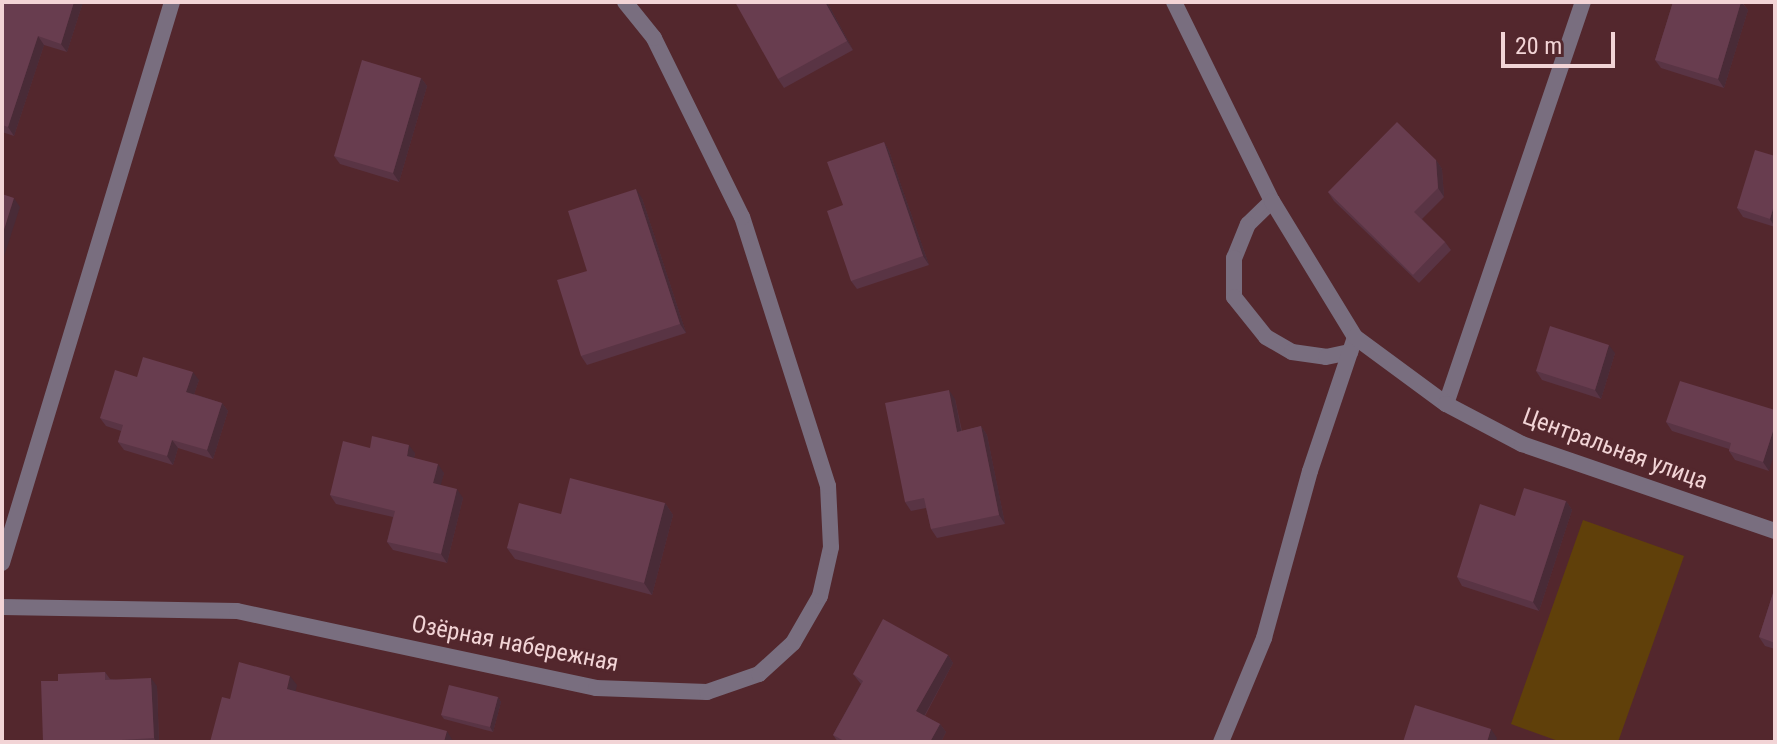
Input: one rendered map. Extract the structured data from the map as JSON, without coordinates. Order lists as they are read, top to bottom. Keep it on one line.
{"streets":{"street":["Центральная улица","Озёрная набережная"]},"scale_bar":"20 m"}
